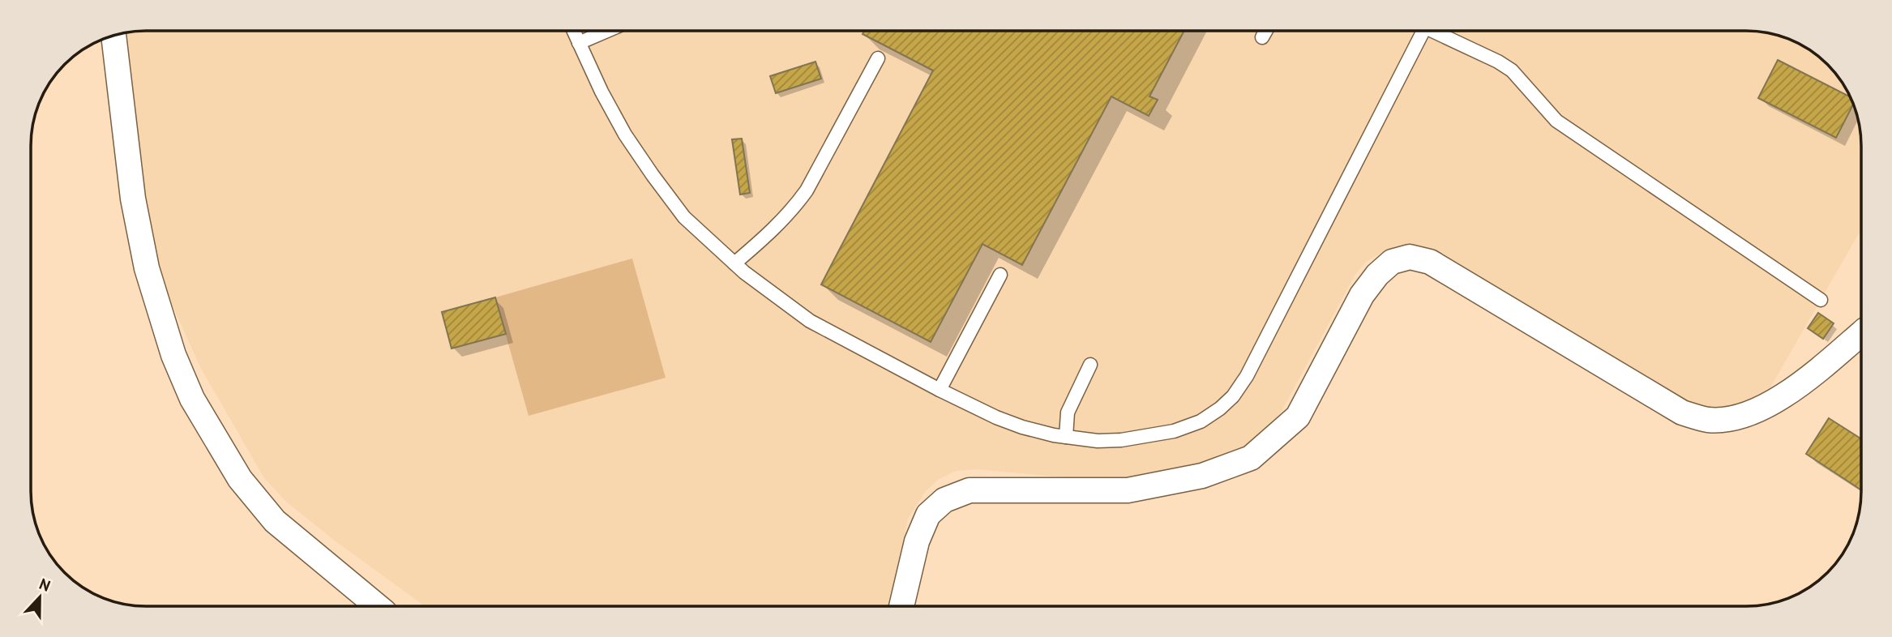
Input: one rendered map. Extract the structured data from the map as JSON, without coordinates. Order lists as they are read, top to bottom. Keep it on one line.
{"north":"top"}
